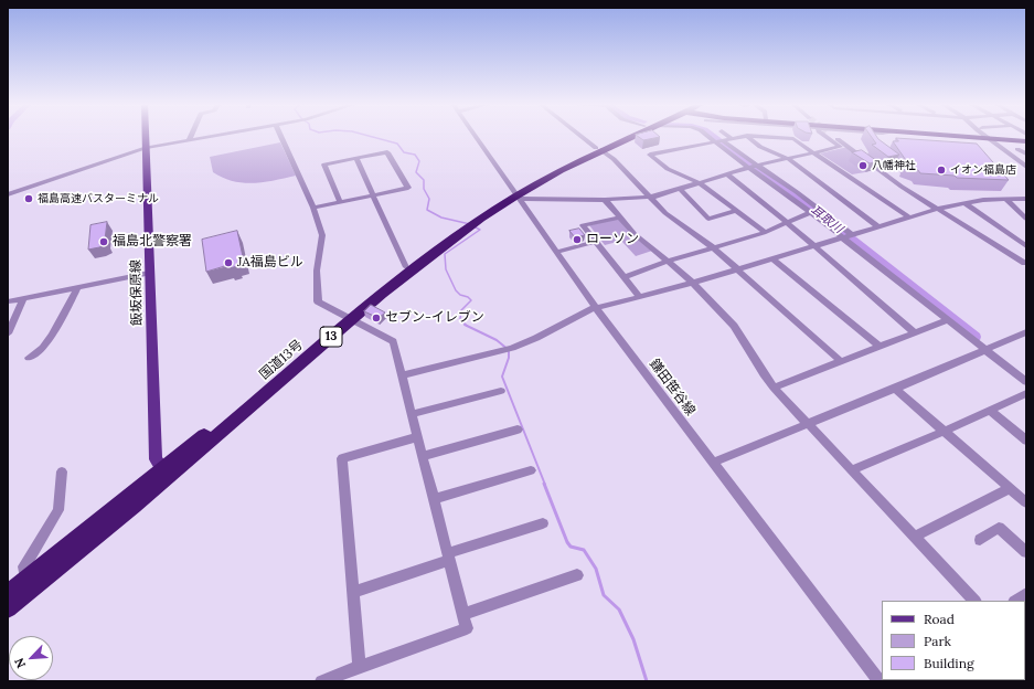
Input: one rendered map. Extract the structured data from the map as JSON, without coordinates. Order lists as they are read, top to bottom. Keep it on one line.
{"streets":{"highway":["13","国道13号"],"main road":["飯坂保原線"],"street":["鎌田笹谷線"]},"crossings":[["飯坂保原線","国道13号"],["国道13号","鎌田笹谷線"]],"water":["耳取川"],"places":["八幡神社","イオン福島店","福島高速バスターミナル","ローソン","福島北警察署","JA福島ビル","セブン-イレブン"],"legend":["Road","Park","Building"],"north":"bottom left"}
